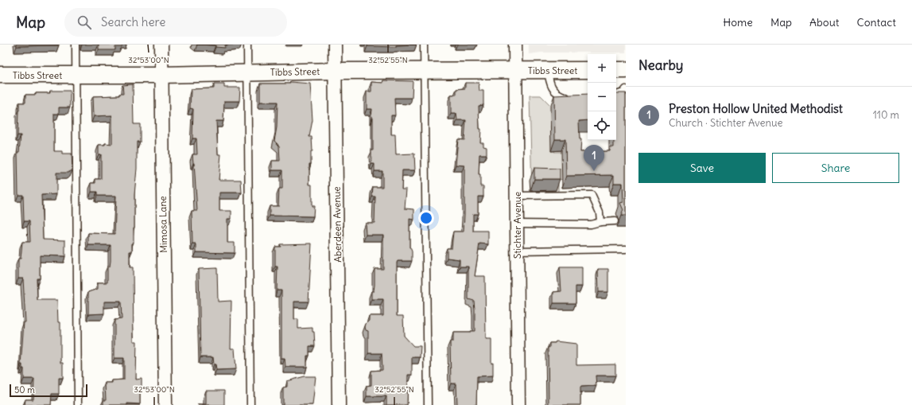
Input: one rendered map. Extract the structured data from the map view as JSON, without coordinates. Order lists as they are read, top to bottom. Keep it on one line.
{"streets":{"street":["Tibbs Street","Mimosa Lane","Aberdeen Avenue","Stichter Avenue"]},"crossings":[["Tibbs Street","Mimosa Lane"],["Tibbs Street","Aberdeen Avenue"],["Tibbs Street","Stichter Avenue"]],"scale_bar":"50 m","page":{"header":"Map","search":"Search here","nav":["Home","Map","About","Contact"],"heading":"Nearby","map_buttons":["+","−"],"list":[{"mark":"1","name":"Preston Hollow United Methodist","note":"Church · Stichter Avenue","value":"110 m"}],"buttons":["Save","Share"],"pins":"1","scale":"50 m"},"coordinates":["32°53'00\"N","32°52'55\"N"]}
